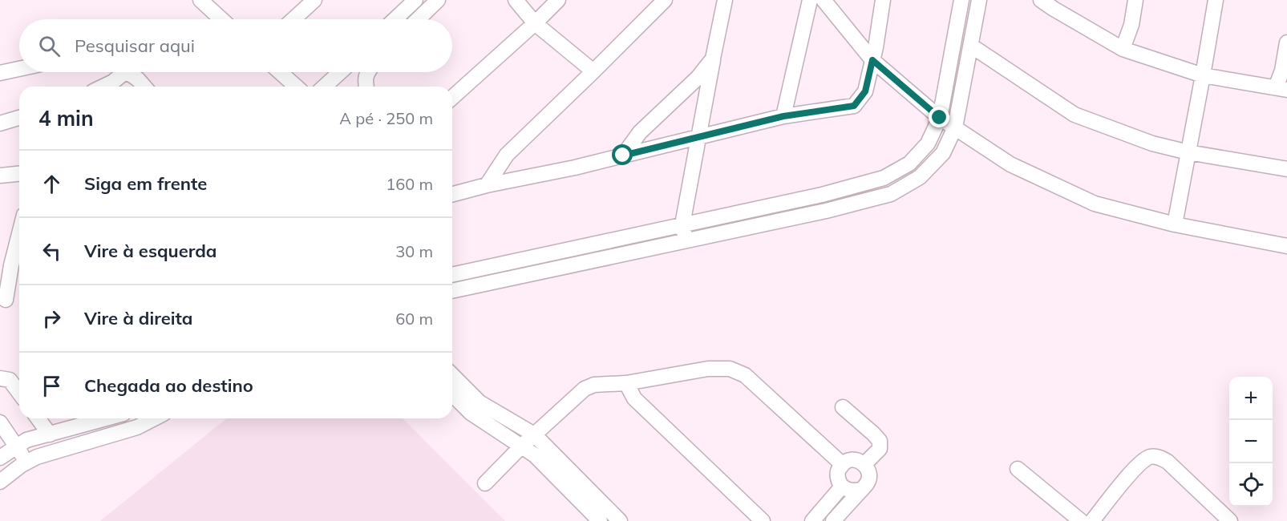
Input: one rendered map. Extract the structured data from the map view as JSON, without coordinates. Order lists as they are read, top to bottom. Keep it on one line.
{"page":{"search":"Pesquisar aqui","heading":["4 min","A pé · 250 m"],"list":[["Siga em frente","160 m"],["Vire à esquerda","30 m"],["Vire à direita","60 m"],"Chegada ao destino"],"map_buttons":["+","−"]}}
